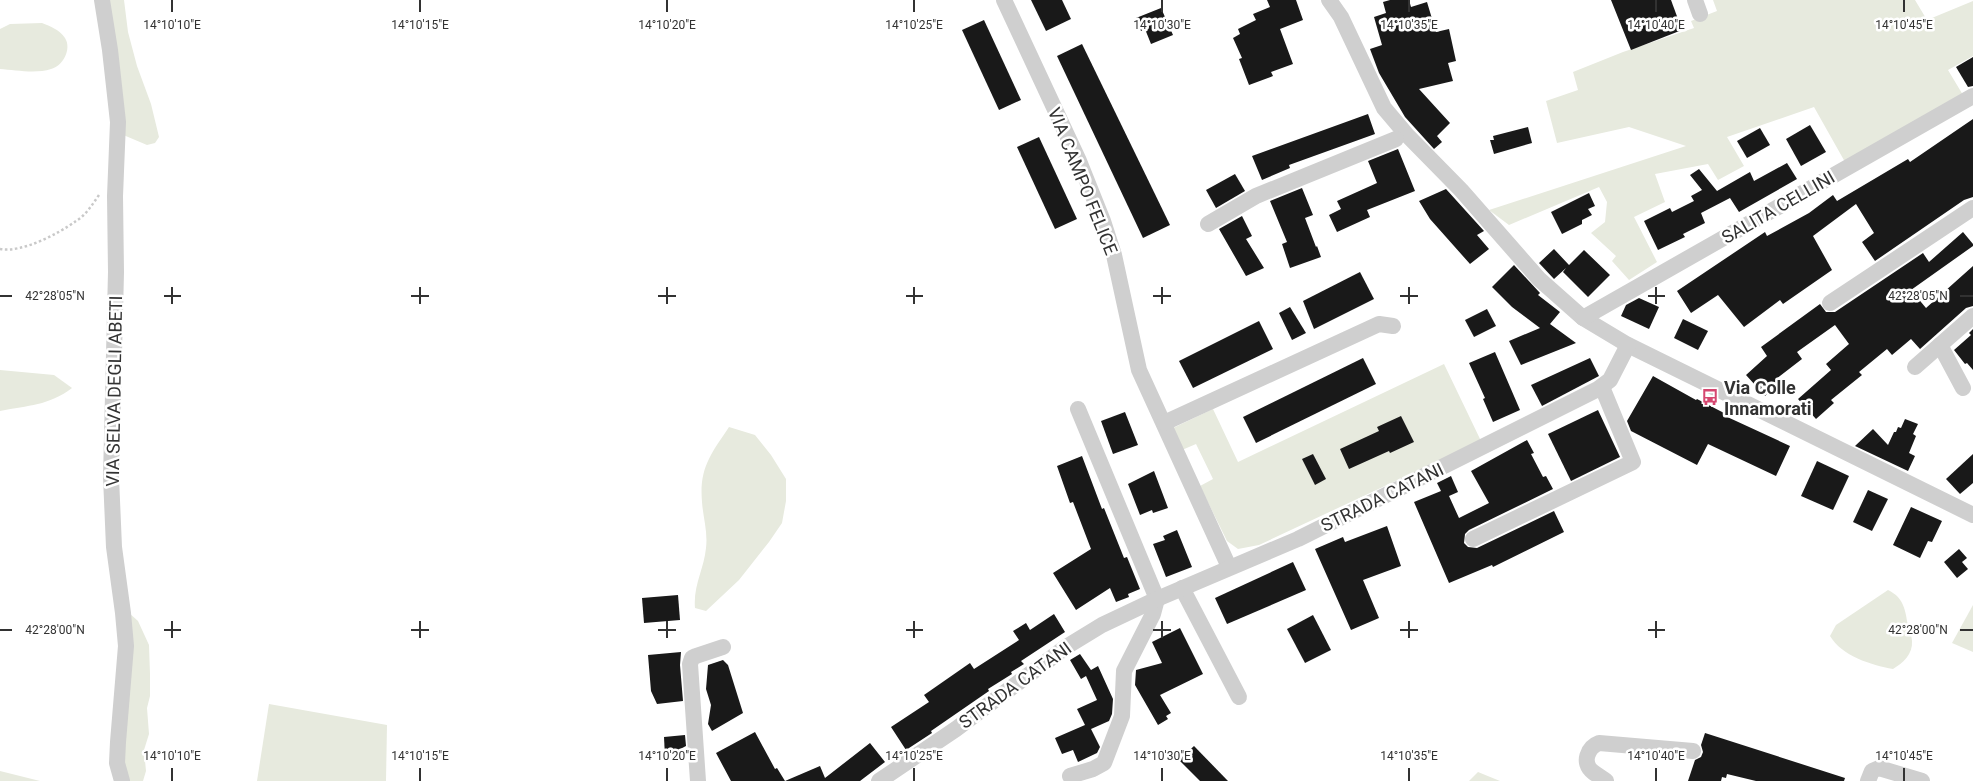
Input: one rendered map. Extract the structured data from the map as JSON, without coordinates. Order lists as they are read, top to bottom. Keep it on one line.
{"streets":{"street":["VIA CAMPO FELICE","SALITA CELLINI","VIA SELVA DEGLI ABETI","STRADA CATANI"]},"crossings":[["VIA CAMPO FELICE","STRADA CATANI"]],"places":{"bus stop":["Via Colle Innamorati"]},"coordinates":["14°10'10\"E","14°10'15\"E","14°10'20\"E","14°10'25\"E","14°10'30\"E","14°10'35\"E","14°10'40\"E","14°10'45\"E","42°28'05\"N","42°28'00\"N"]}
